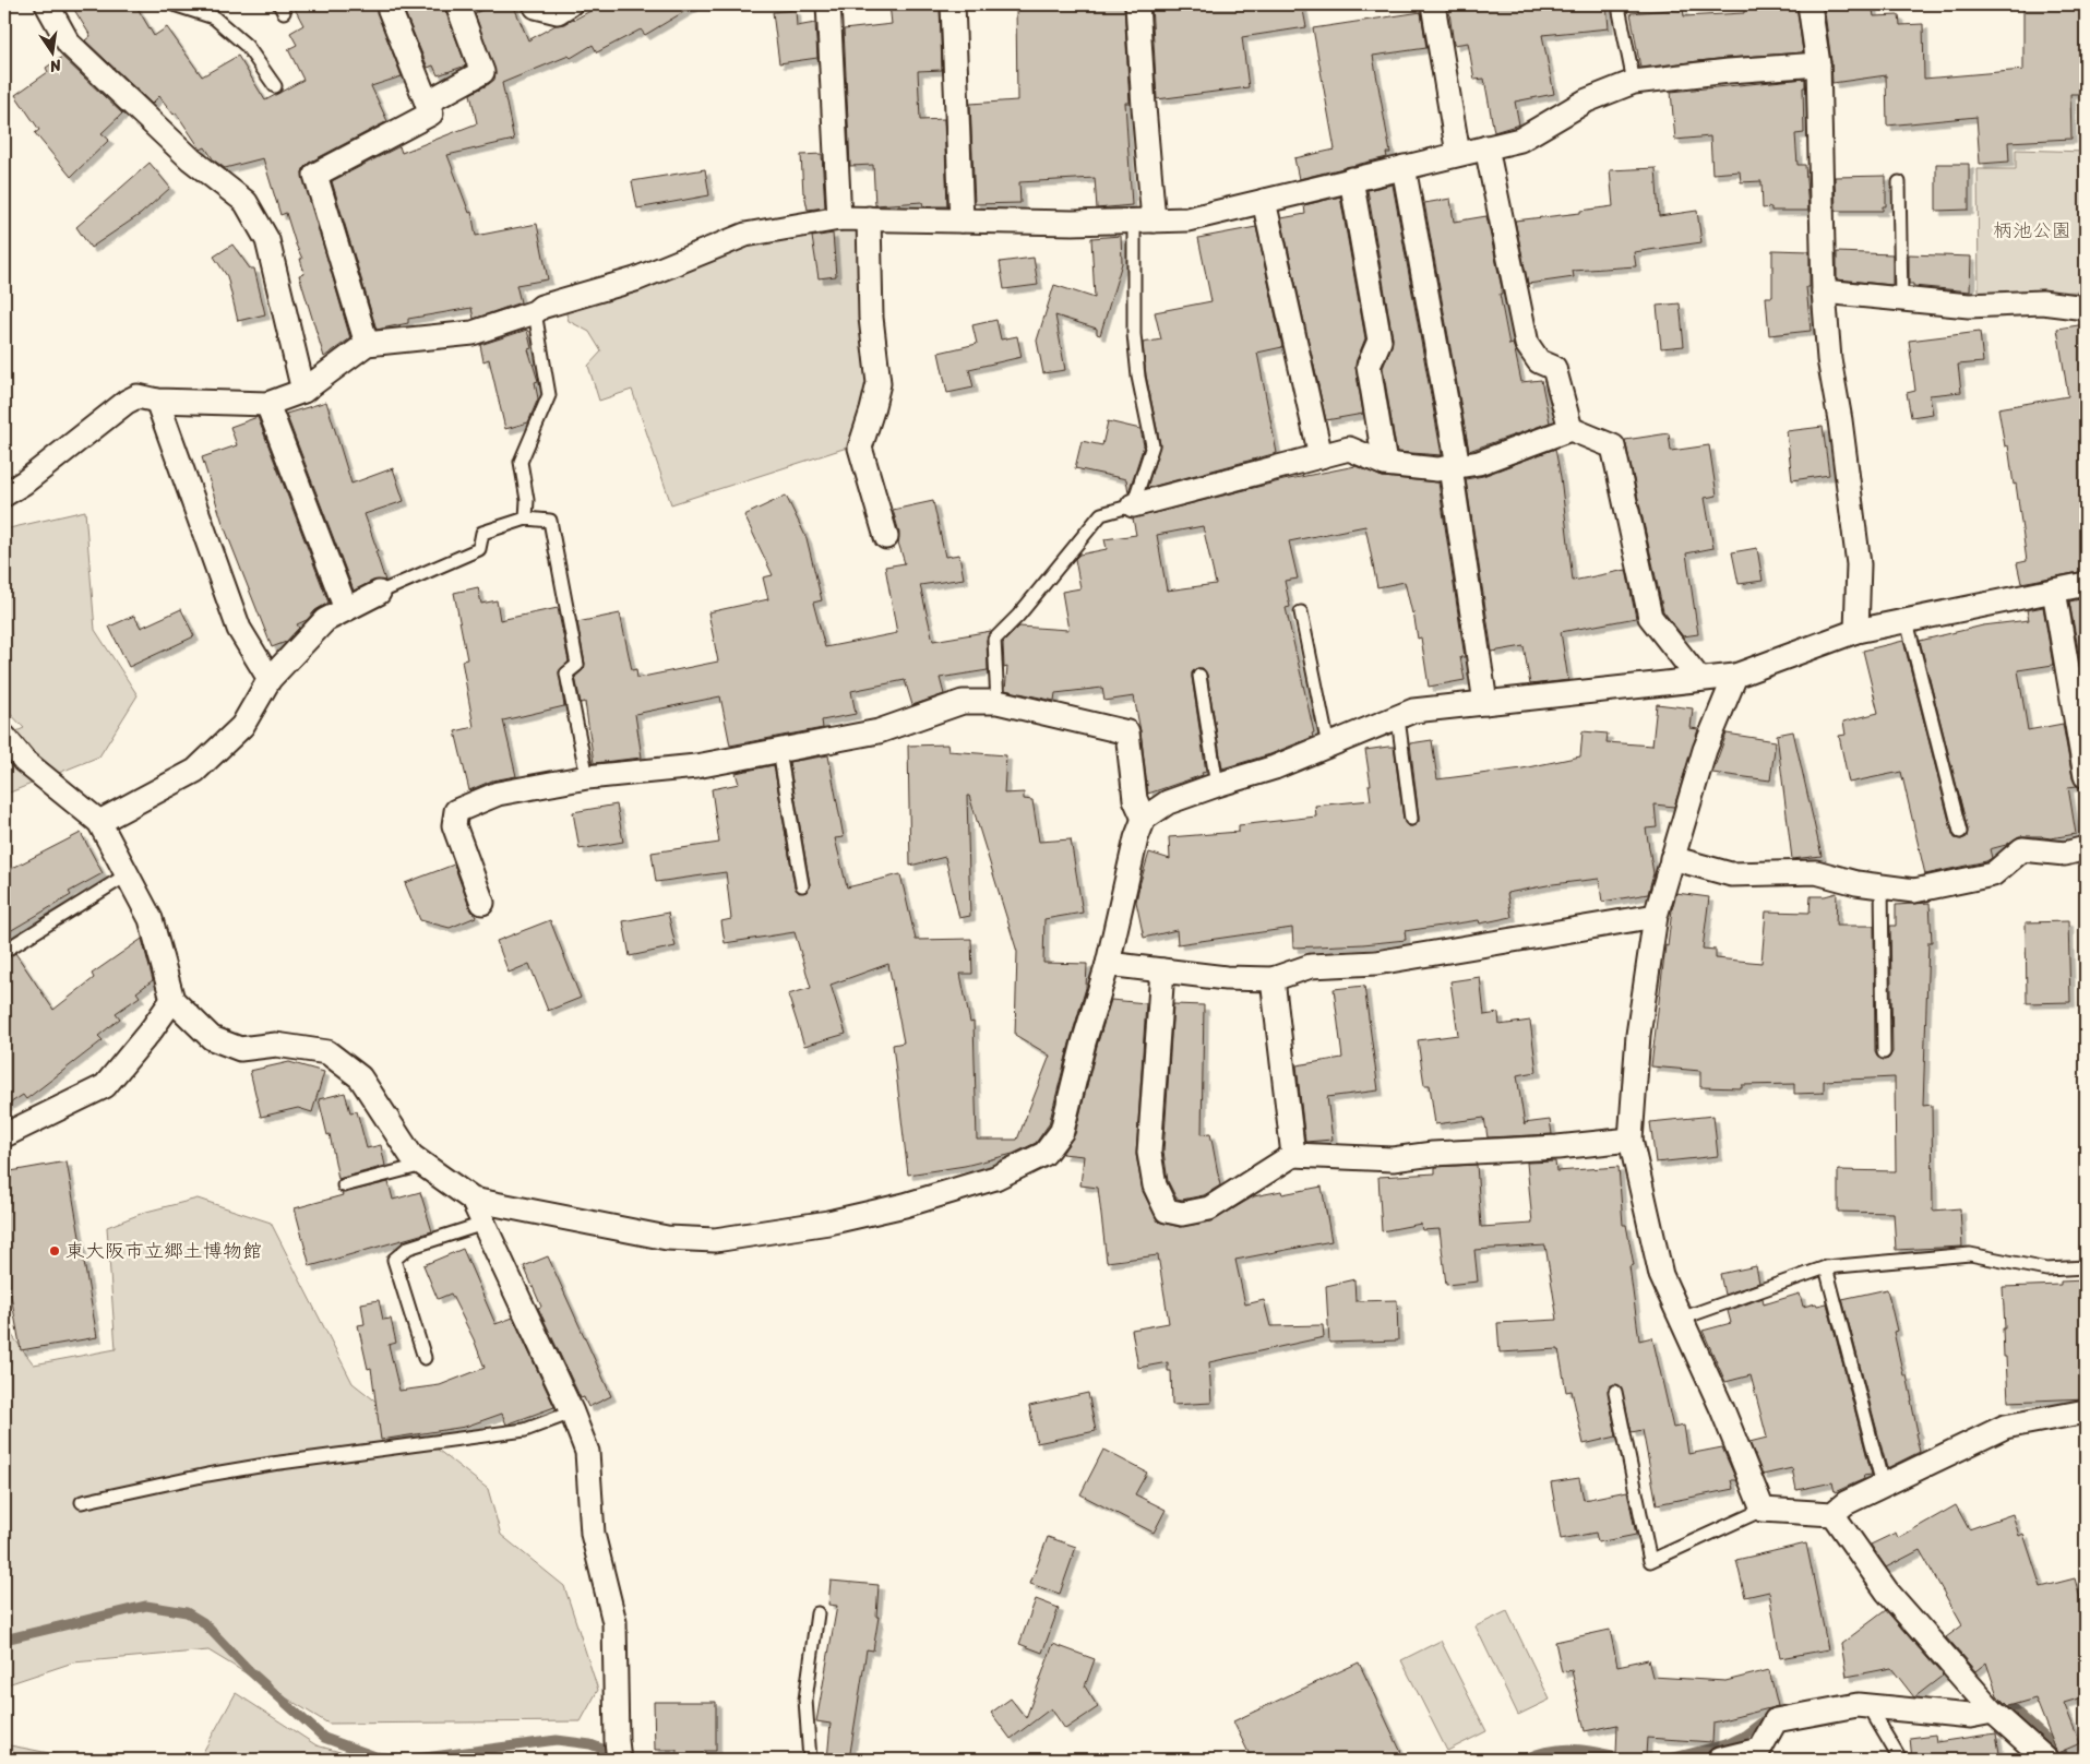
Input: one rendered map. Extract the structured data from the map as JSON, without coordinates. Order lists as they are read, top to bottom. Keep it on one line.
{"parks":["柄池公園"],"places":["東大阪市立郷土博物館"],"north":"bottom"}
